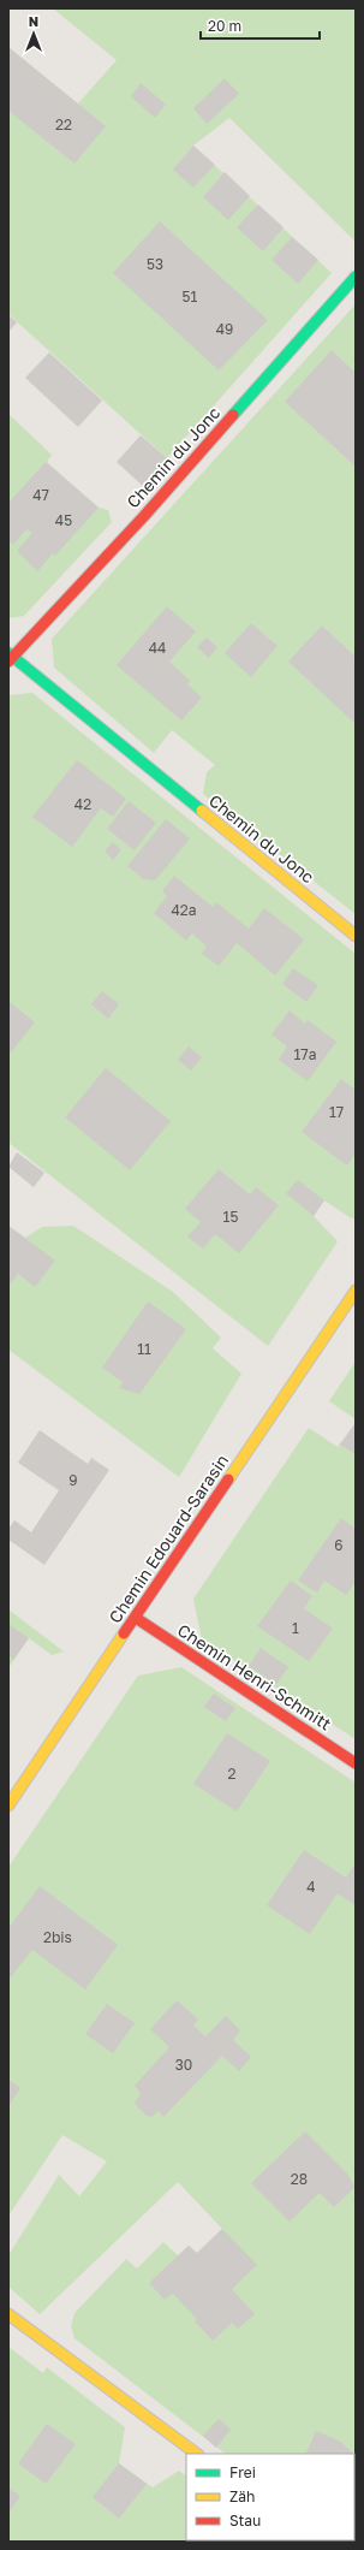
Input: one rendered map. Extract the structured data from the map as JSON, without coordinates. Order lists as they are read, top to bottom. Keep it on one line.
{"streets":{"street":["Chemin du Jonc","Chemin Edouard-Sarasin","Chemin Henri-Schmitt"]},"crossings":[["Chemin Edouard-Sarasin","Chemin Henri-Schmitt"]],"house_numbers":["22","53","51","49","47","45","44","42","42a","17a","17","15","11","9","6","1","2","4","2bis","30","28"],"legend":["Frei","Zäh","Stau"],"scale_bar":"20 m","north":"top"}
